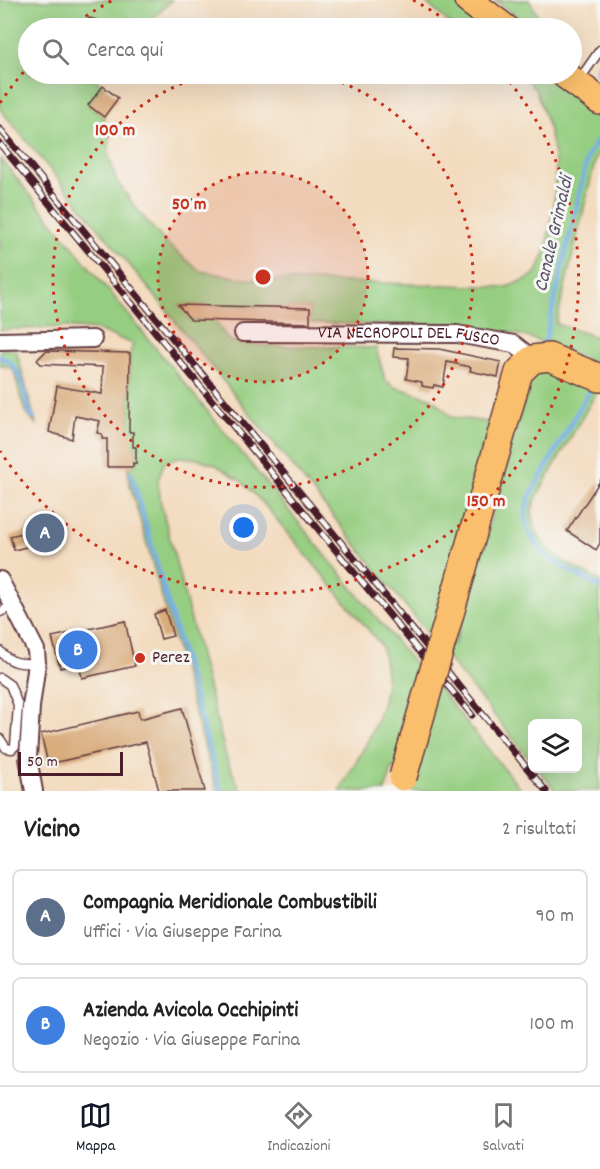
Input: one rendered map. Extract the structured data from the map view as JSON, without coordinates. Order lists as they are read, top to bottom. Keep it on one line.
{"streets":{"main road":["VIA NECROPOLI DEL FUSCO"]},"water":["Canale Grimaldi"],"places":["Perez"],"scale_bar":"50 m","page":{"search":"Cerca qui","pins":["A","B"],"scale":"50 m","heading":["Vicino","2 risultati"],"list":[{"mark":"A","name":"Compagnia Meridionale Combustibili","note":"Uffici · Via Giuseppe Farina","value":"90 m"},{"mark":"B","name":"Azienda Avicola Occhipinti","note":"Negozio · Via Giuseppe Farina","value":"100 m"}],"nav":["Mappa","Indicazioni","Salvati"]},"rings":["100 m","50 m","150 m"]}
